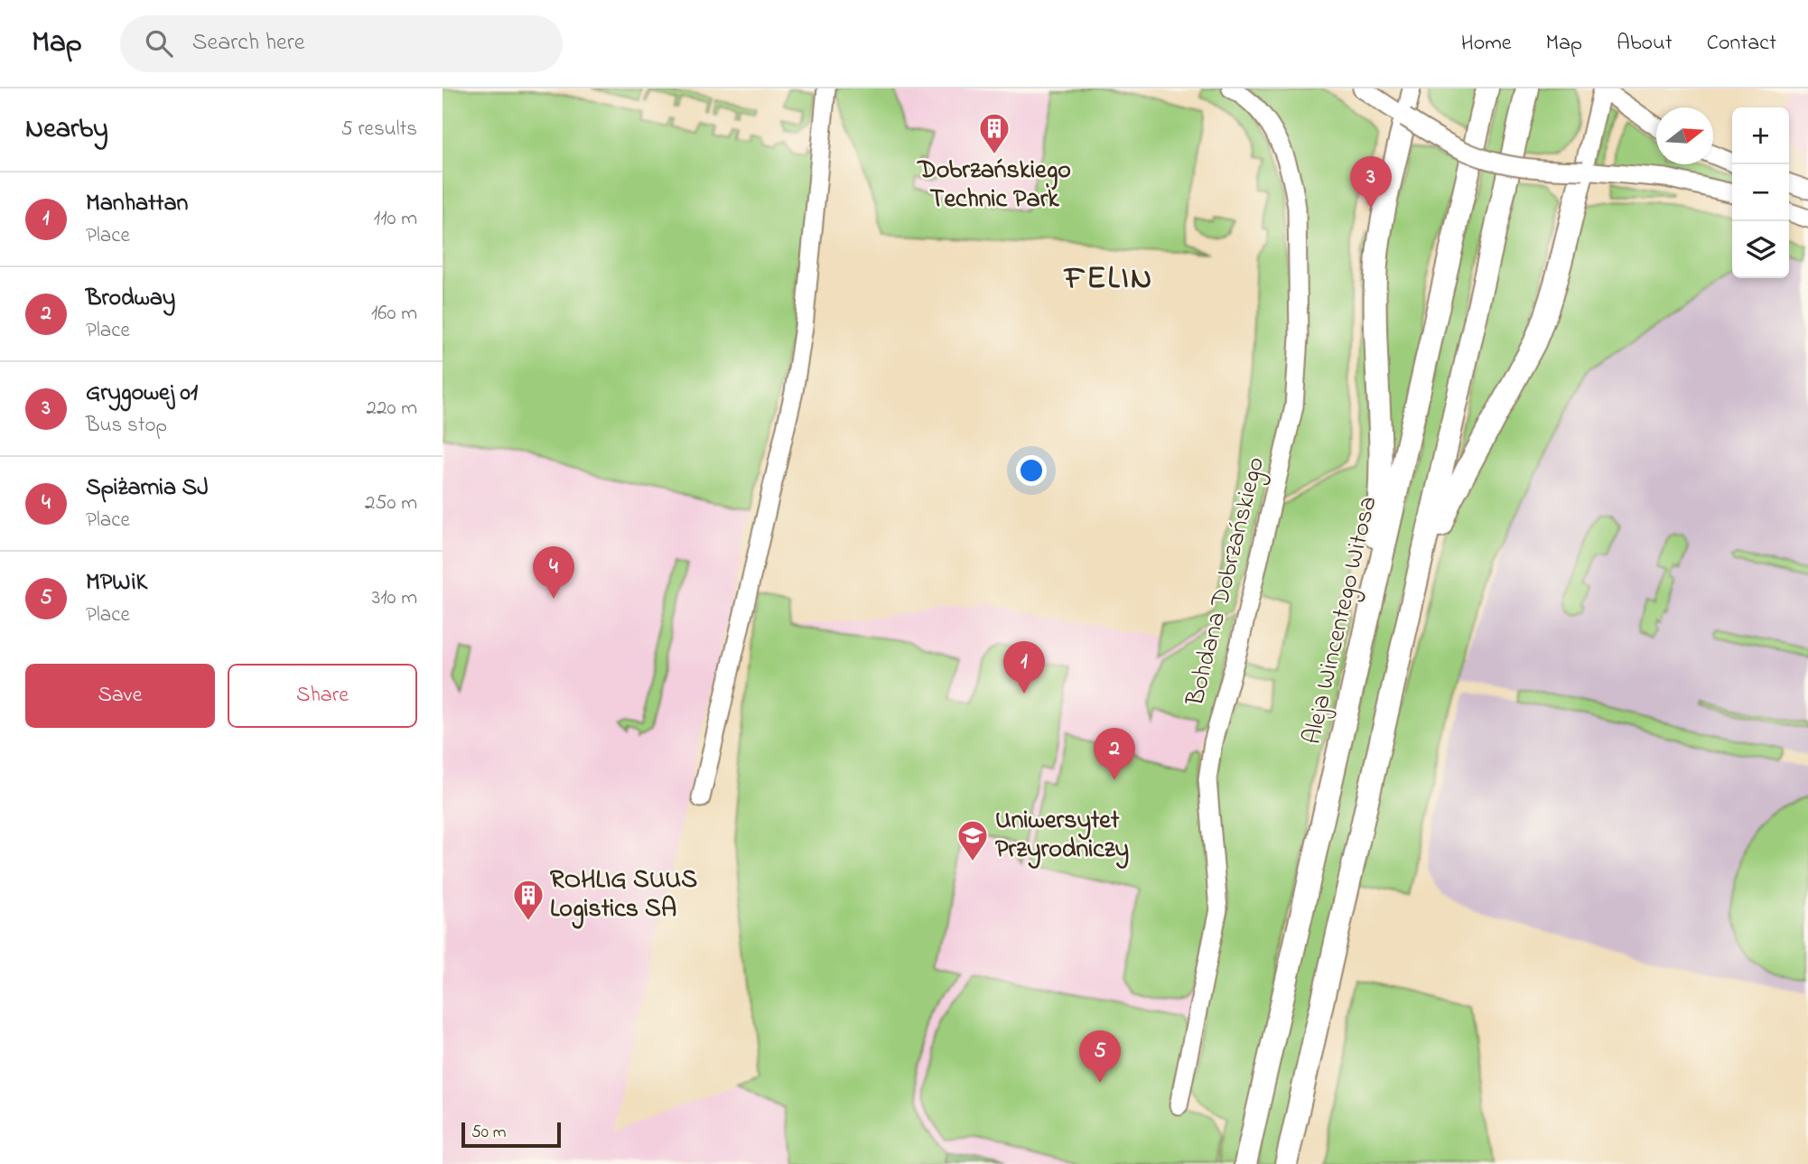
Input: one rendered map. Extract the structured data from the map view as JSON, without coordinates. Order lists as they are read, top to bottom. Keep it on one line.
{"streets":{"main road":["Aleja Wincentego Witosa"],"street":["Bohdana Dobrzańskiego"]},"districts":["FELIN"],"places":{"building":["Dobrzańskiego Technic Park","ROHLIG SUUS Logistics SA"],"school or university":["Uniwersytet Przyrodniczy"]},"scale_bar":"50 m","north":"right","page":{"header":"Map","search":"Search here","nav":["Home","Map","About","Contact"],"heading":["Nearby","5 results"],"map_buttons":["+","−"],"pins":["3","4","1","2","5"],"list":[{"mark":"1","name":"Manhattan","note":"Place","value":"110 m"},{"mark":"2","name":"Brodway","note":"Place","value":"160 m"},{"mark":"3","name":"Grygowej 01","note":"Bus stop","value":"220 m"},{"mark":"4","name":"Spiżarnia SJ","note":"Place","value":"250 m"},{"mark":"5","name":"MPWiK","note":"Place","value":"310 m"}],"buttons":["Save","Share"],"scale":"50 m"}}
